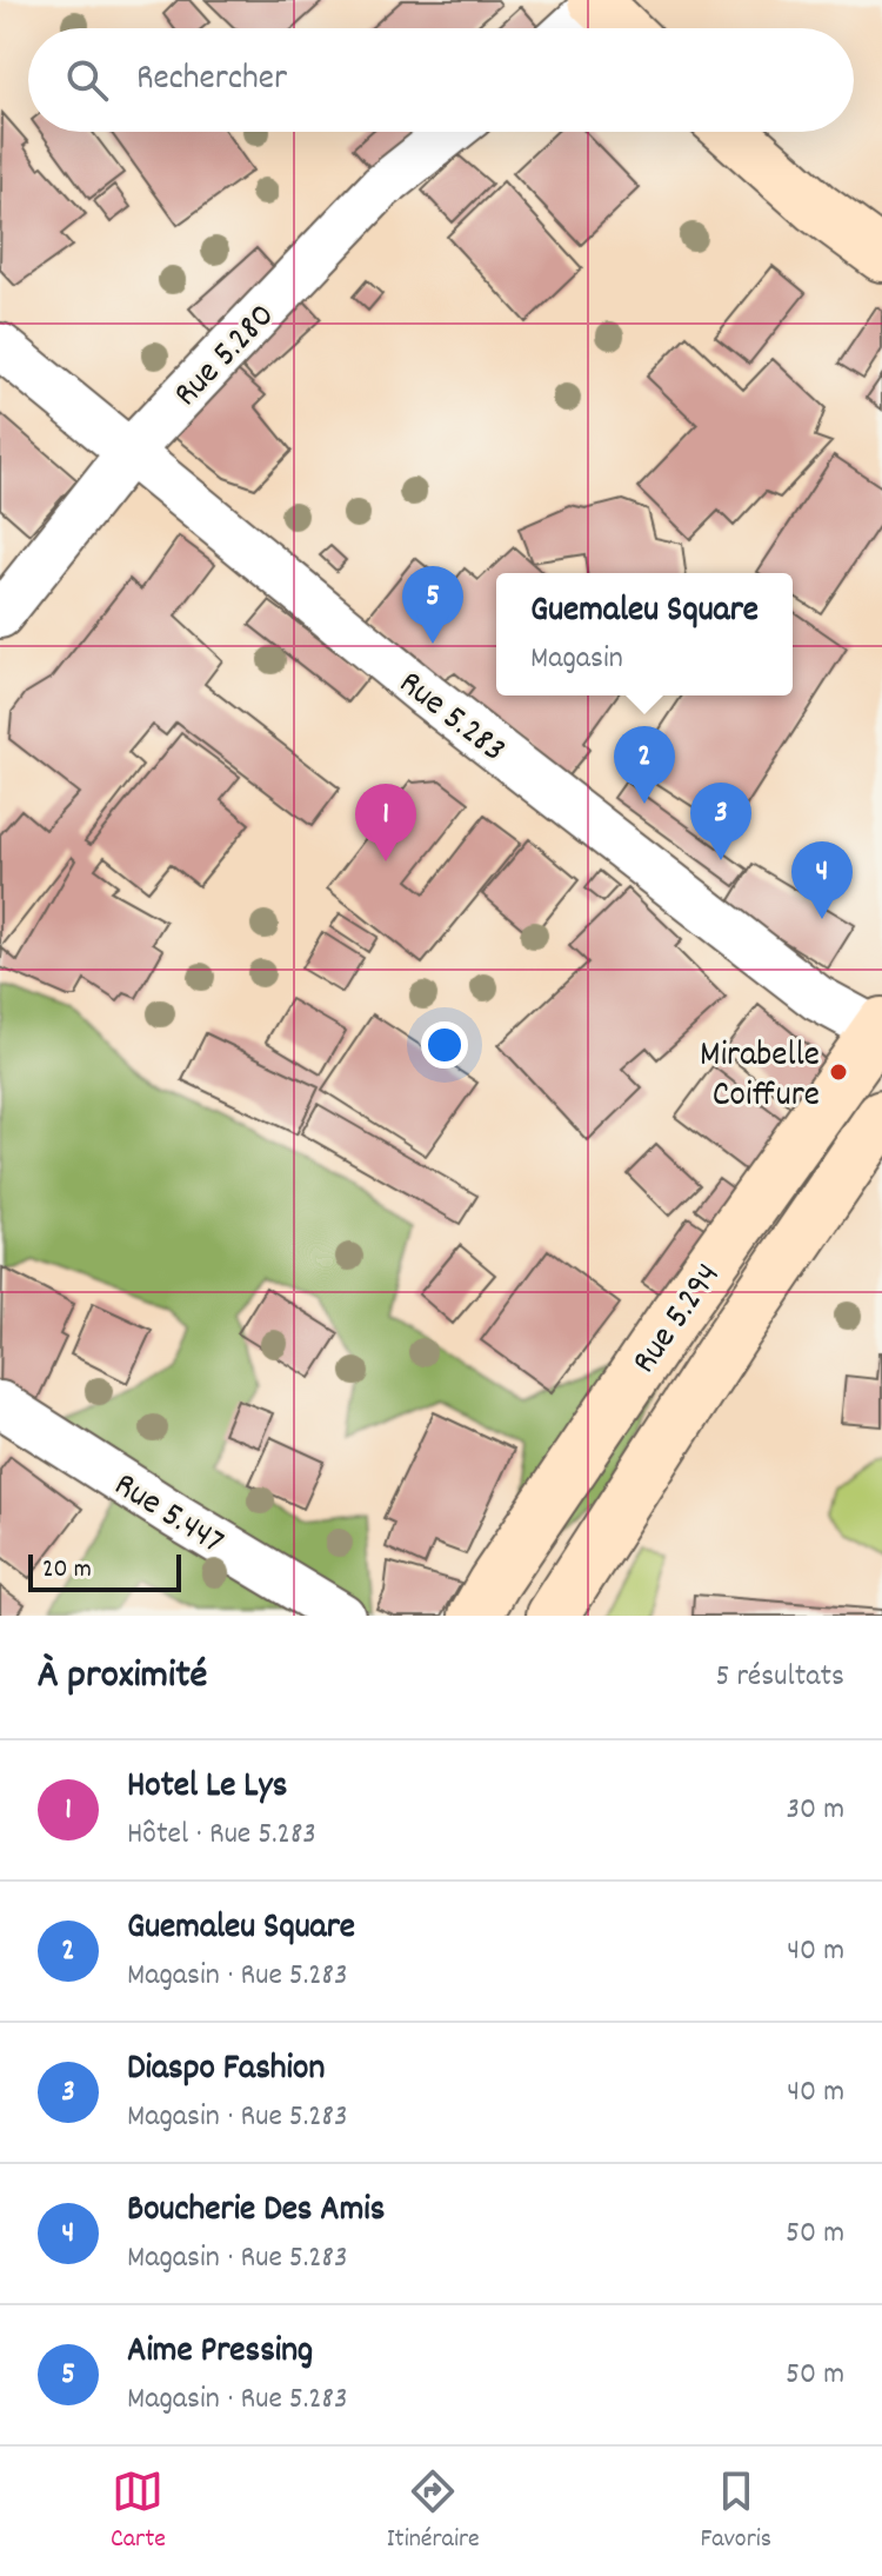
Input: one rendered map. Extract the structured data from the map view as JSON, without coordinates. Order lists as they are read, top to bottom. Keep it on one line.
{"streets":{"main road":["Rue 5.294"],"street":["Rue 5.280","Rue 5.283","Rue 5.447"]},"crossings":[["Rue 5.280","Rue 5.283"],["Rue 5.283","Rue 5.294"]],"places":["Mirabelle Coiffure"],"scale_bar":"20 m","page":{"search":"Rechercher","pins":["5","2","3","1","4"],"popup":["Guemaleu Square","Magasin"],"scale":"20 m","heading":["À proximité","5 résultats"],"list":[{"mark":"1","name":"Hotel Le Lys","note":"Hôtel · Rue 5.283","value":"30 m"},{"mark":"2","name":"Guemaleu Square","note":"Magasin · Rue 5.283","value":"40 m"},{"mark":"3","name":"Diaspo Fashion","note":"Magasin · Rue 5.283","value":"40 m"},{"mark":"4","name":"Boucherie Des Amis","note":"Magasin · Rue 5.283","value":"50 m"},{"mark":"5","name":"Aime Pressing","note":"Magasin · Rue 5.283","value":"50 m"}],"nav":["Carte","Itinéraire","Favoris"]}}
